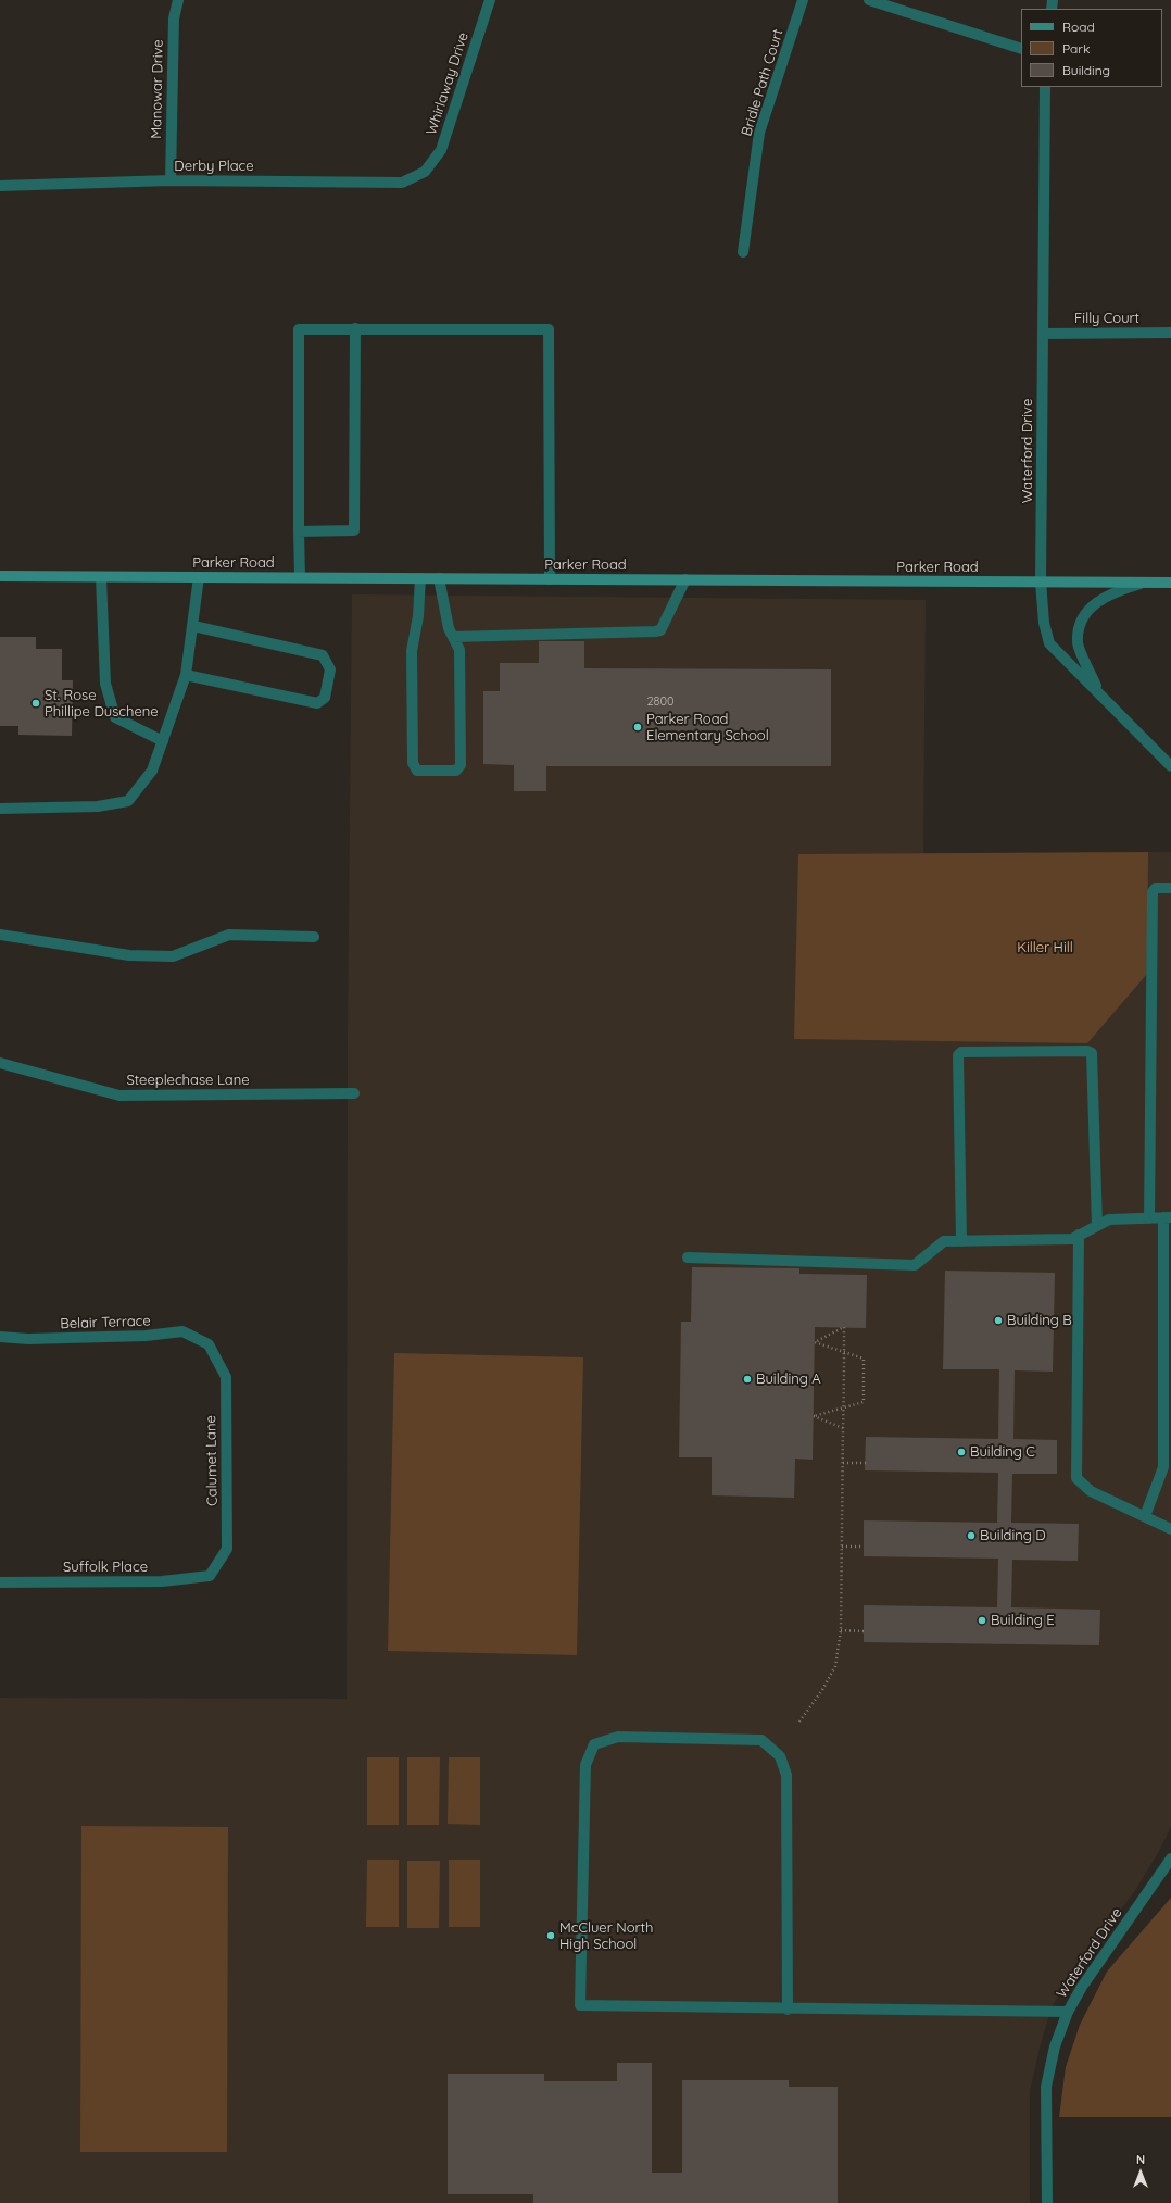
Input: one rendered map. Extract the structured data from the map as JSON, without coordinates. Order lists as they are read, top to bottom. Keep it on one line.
{"streets":{"main road":["Parker Road"],"street":["Bridle Path Court","Whirlaway Drive","Manowar Drive","Derby Place","Filly Court","Waterford Drive","Steeplechase Lane","Belair Terrace","Calumet Lane","Suffolk Place"]},"crossings":[["Whirlaway Drive","Derby Place"],["Manowar Drive","Derby Place"],["Filly Court","Waterford Drive"],["Waterford Drive","Parker Road"],["Belair Terrace","Calumet Lane"],["Calumet Lane","Suffolk Place"]],"parks":["Killer Hill"],"places":["St. Rose Phillipe Duschene","Parker Road Elementary School","Building B","Building A","Building C","Building D","Building E","McCluer North High School"],"house_numbers":["2800"],"legend":["Road","Park","Building"],"north":"top"}
